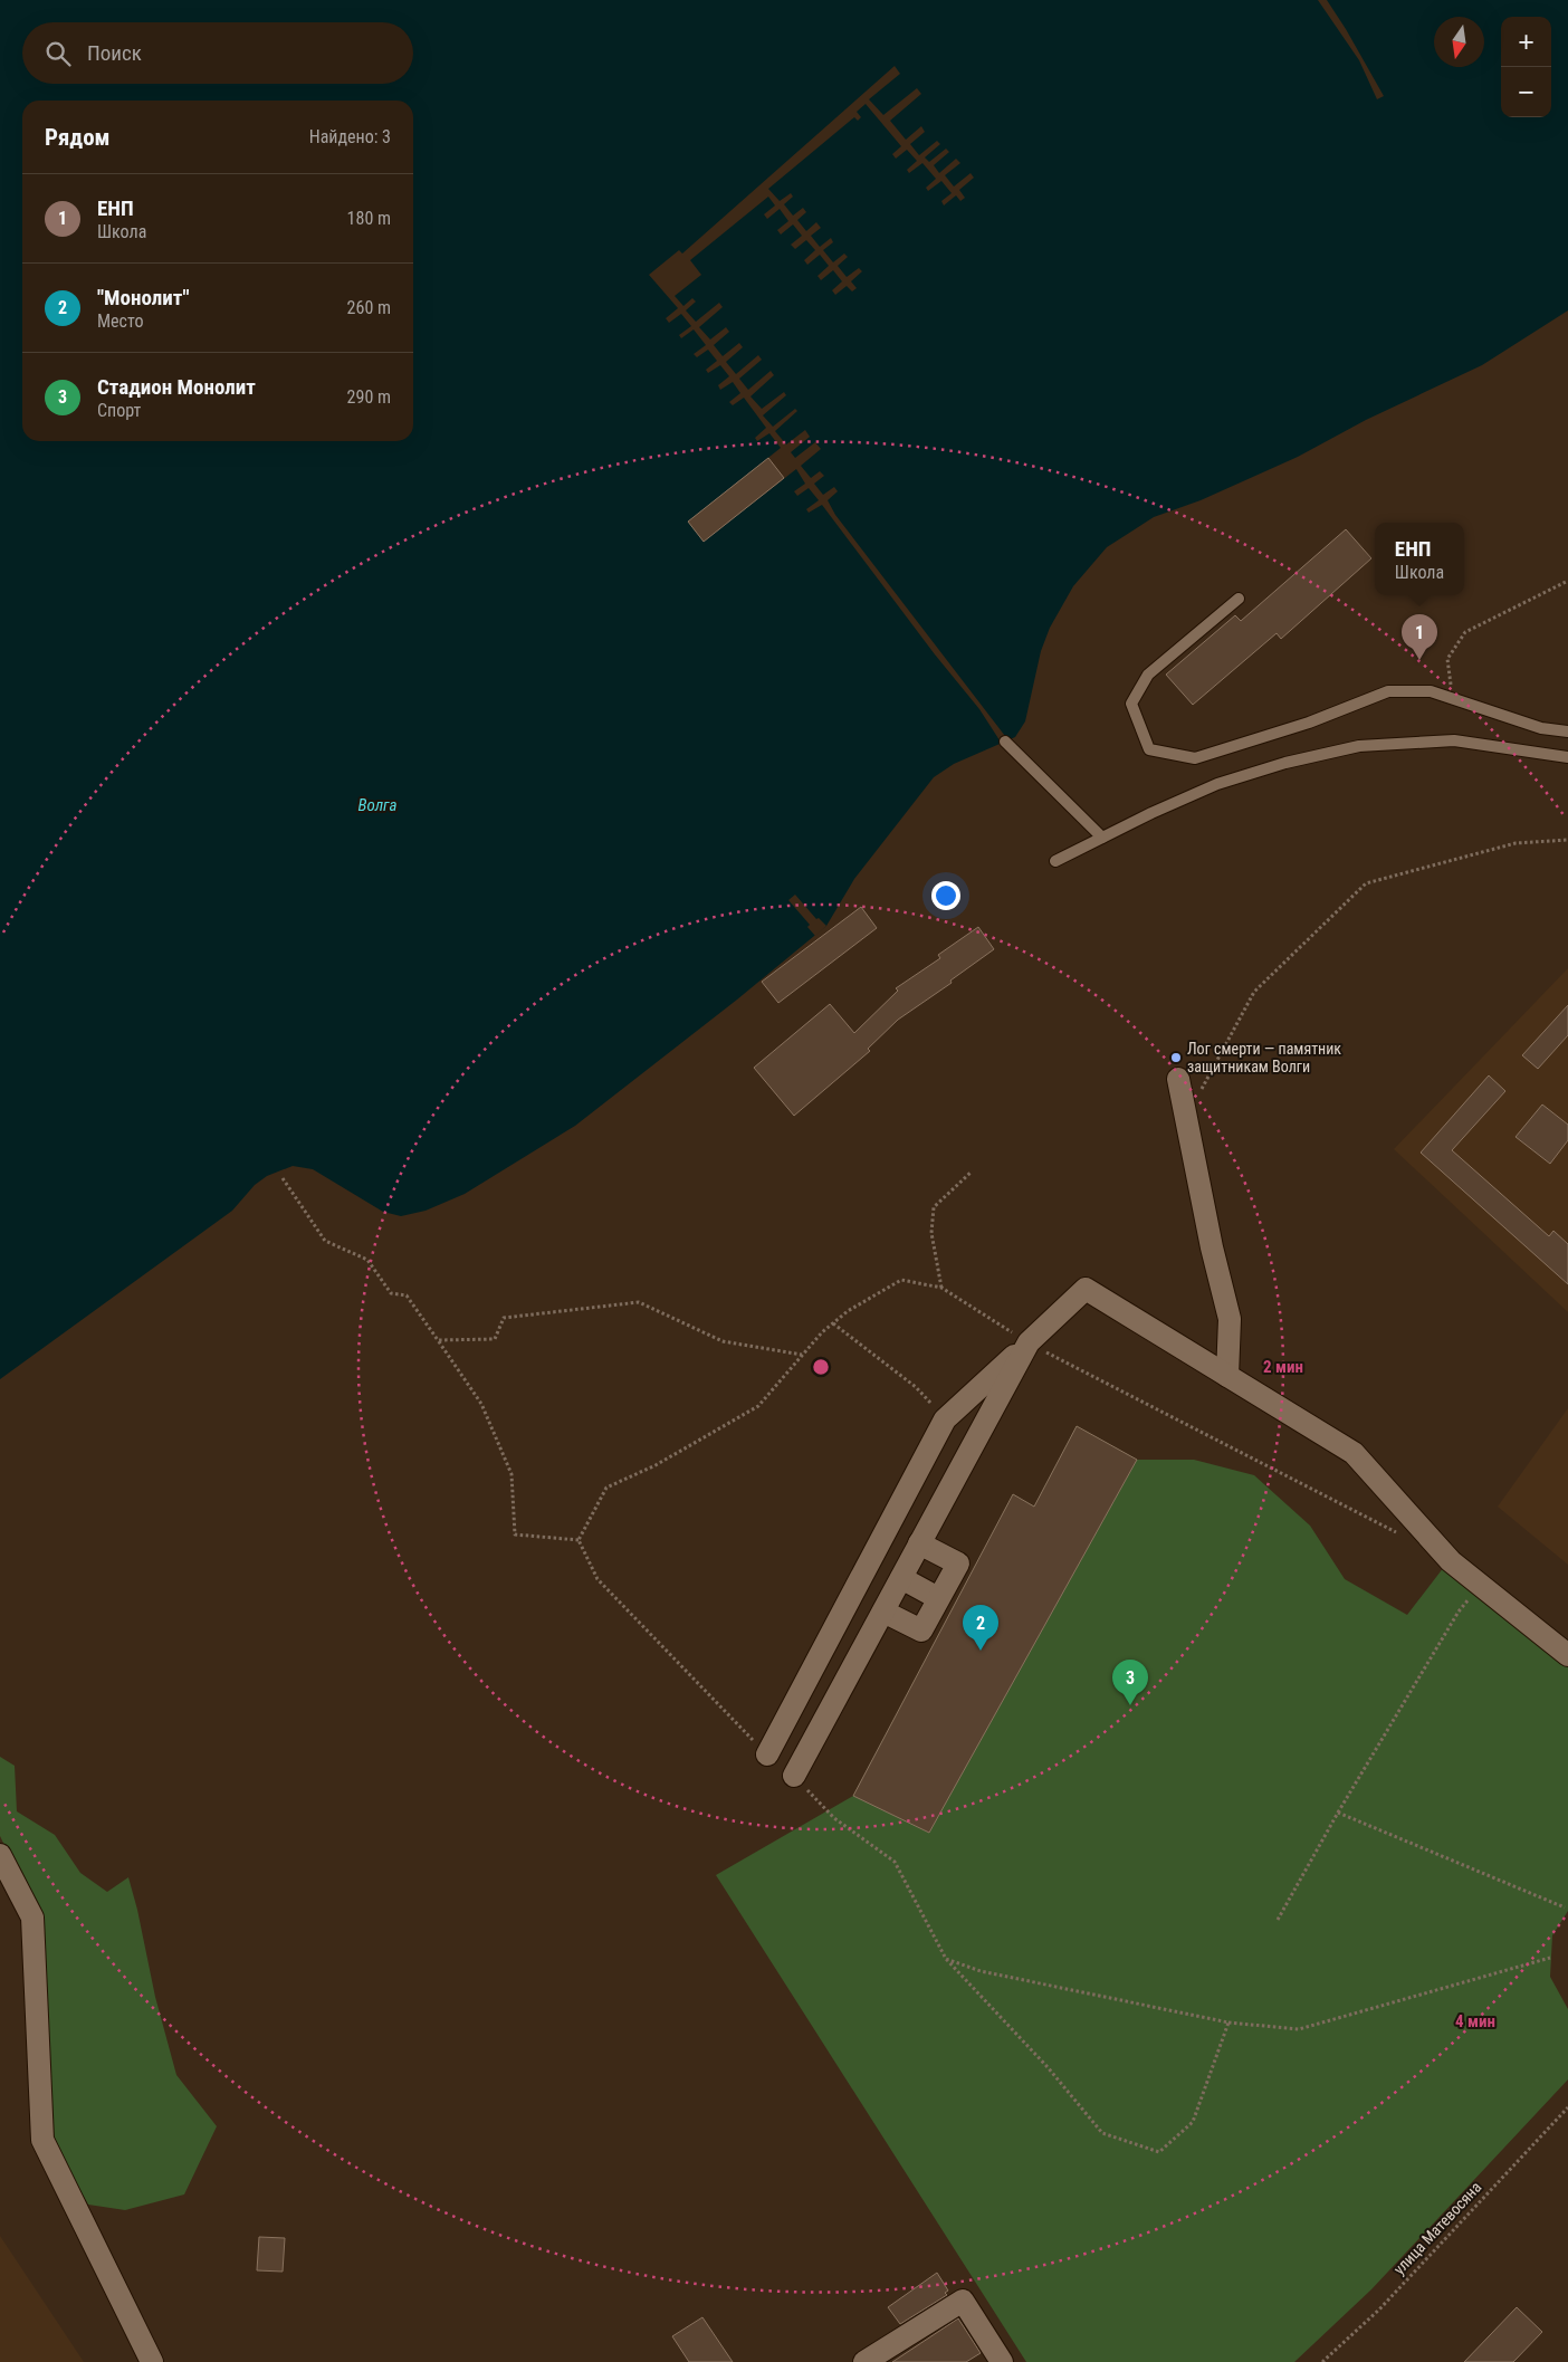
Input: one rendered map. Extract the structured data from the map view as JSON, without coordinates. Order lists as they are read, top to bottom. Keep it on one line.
{"streets":{"path":["улица Матевосяна"]},"water":["Волга"],"places":["Лог смерти — памятник защитникам Волги"],"north":"bottom","page":{"map_buttons":["+","−"],"search":"Поиск","heading":["Рядом","Найдено: 3"],"list":[{"mark":"1","name":"ЕНП","note":"Школа","value":"180 m"},{"mark":"2","name":"\"Монолит\"","note":"Место","value":"260 m"},{"mark":"3","name":"Стадион Монолит","note":"Спорт","value":"290 m"}],"popup":["ЕНП","Школа"],"pins":["1","2","3"]},"rings":["2 мин","4 мин"]}
